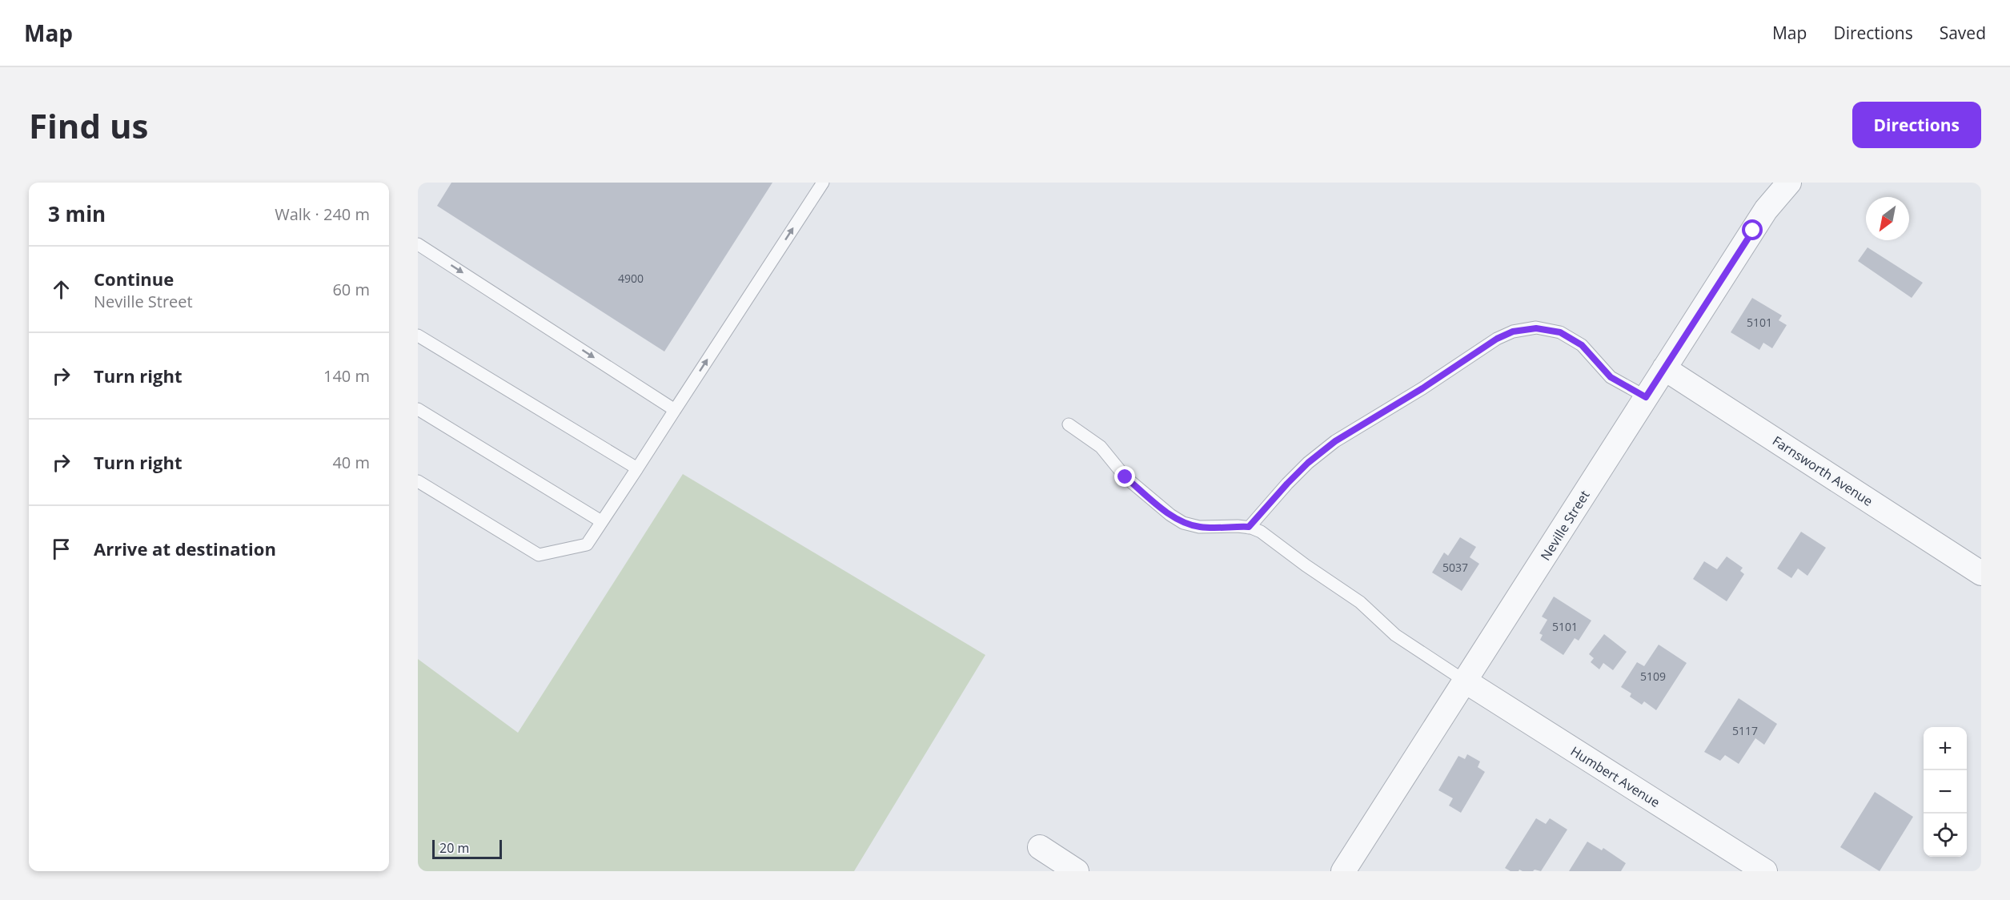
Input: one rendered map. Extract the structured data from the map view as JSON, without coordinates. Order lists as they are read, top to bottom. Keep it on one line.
{"streets":{"street":["Farnsworth Avenue","Neville Street","Humbert Avenue"]},"crossings":[["Farnsworth Avenue","Neville Street"],["Neville Street","Humbert Avenue"]],"house_numbers":["4900","5101","5037","5101","5109","5117"],"scale_bar":"20 m","north":"bottom left","page":{"header":"Map","nav":["Map","Directions","Saved"],"buttons":"Directions","title":"Find us","heading":["3 min","Walk · 240 m"],"list":[["Continue","Neville Street","60 m"],["Turn right","140 m"],["Turn right","40 m"],"Arrive at destination"],"map_buttons":["+","−"],"scale":"20 m"}}
